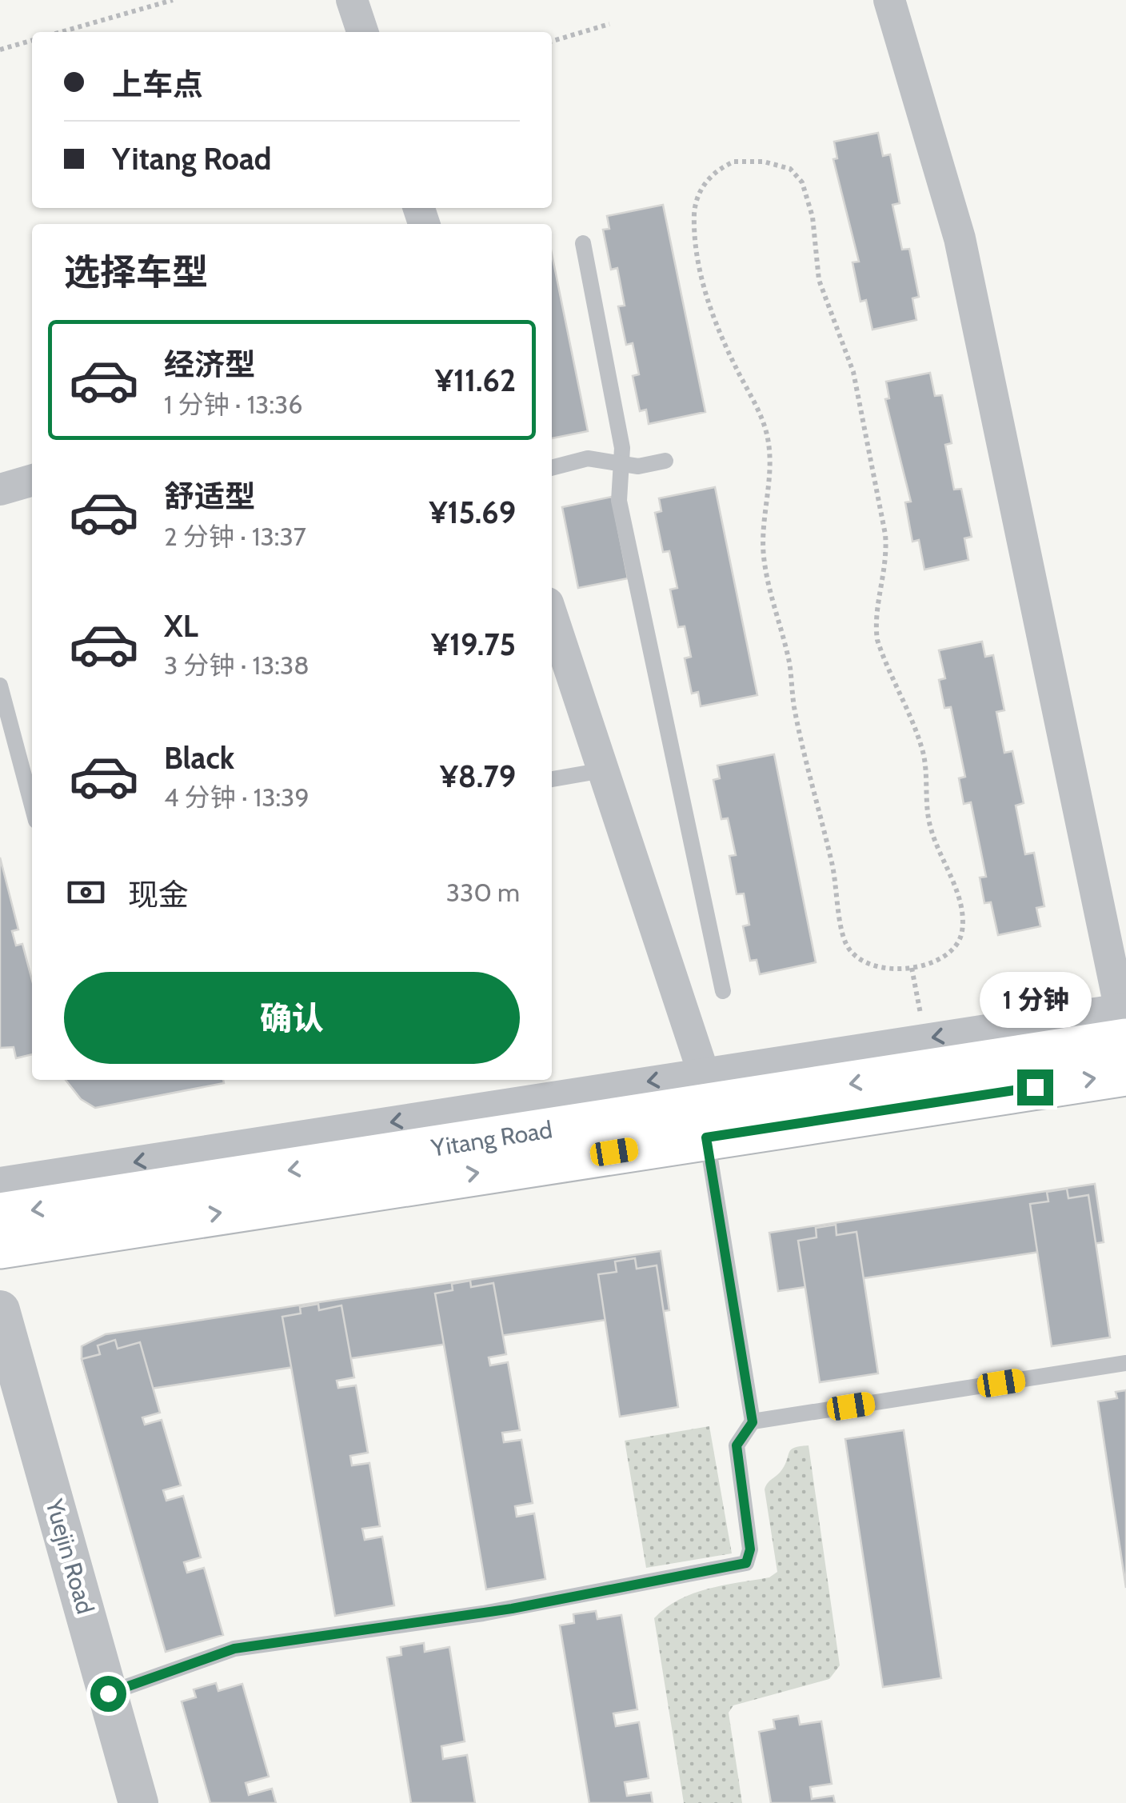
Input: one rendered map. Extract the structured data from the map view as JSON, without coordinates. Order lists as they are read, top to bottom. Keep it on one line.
{"streets":{"main road":["Yitang Road"],"street":["Yuejin Road"]},"page":{"banner":["上车点","Yitang Road"],"heading":"选择车型","list":[{"name":"经济型","note":"1 分钟 · 13:36","value":"¥11.62"},{"name":"舒适型","note":"2 分钟 · 13:37","value":"¥15.69"},{"name":"XL","note":"3 分钟 · 13:38","value":"¥19.75"},{"name":"Black","note":"4 分钟 · 13:39","value":"¥8.79"}],"pay":["现金","330 m"],"buttons":"确认","bubble":"1 分钟"}}
